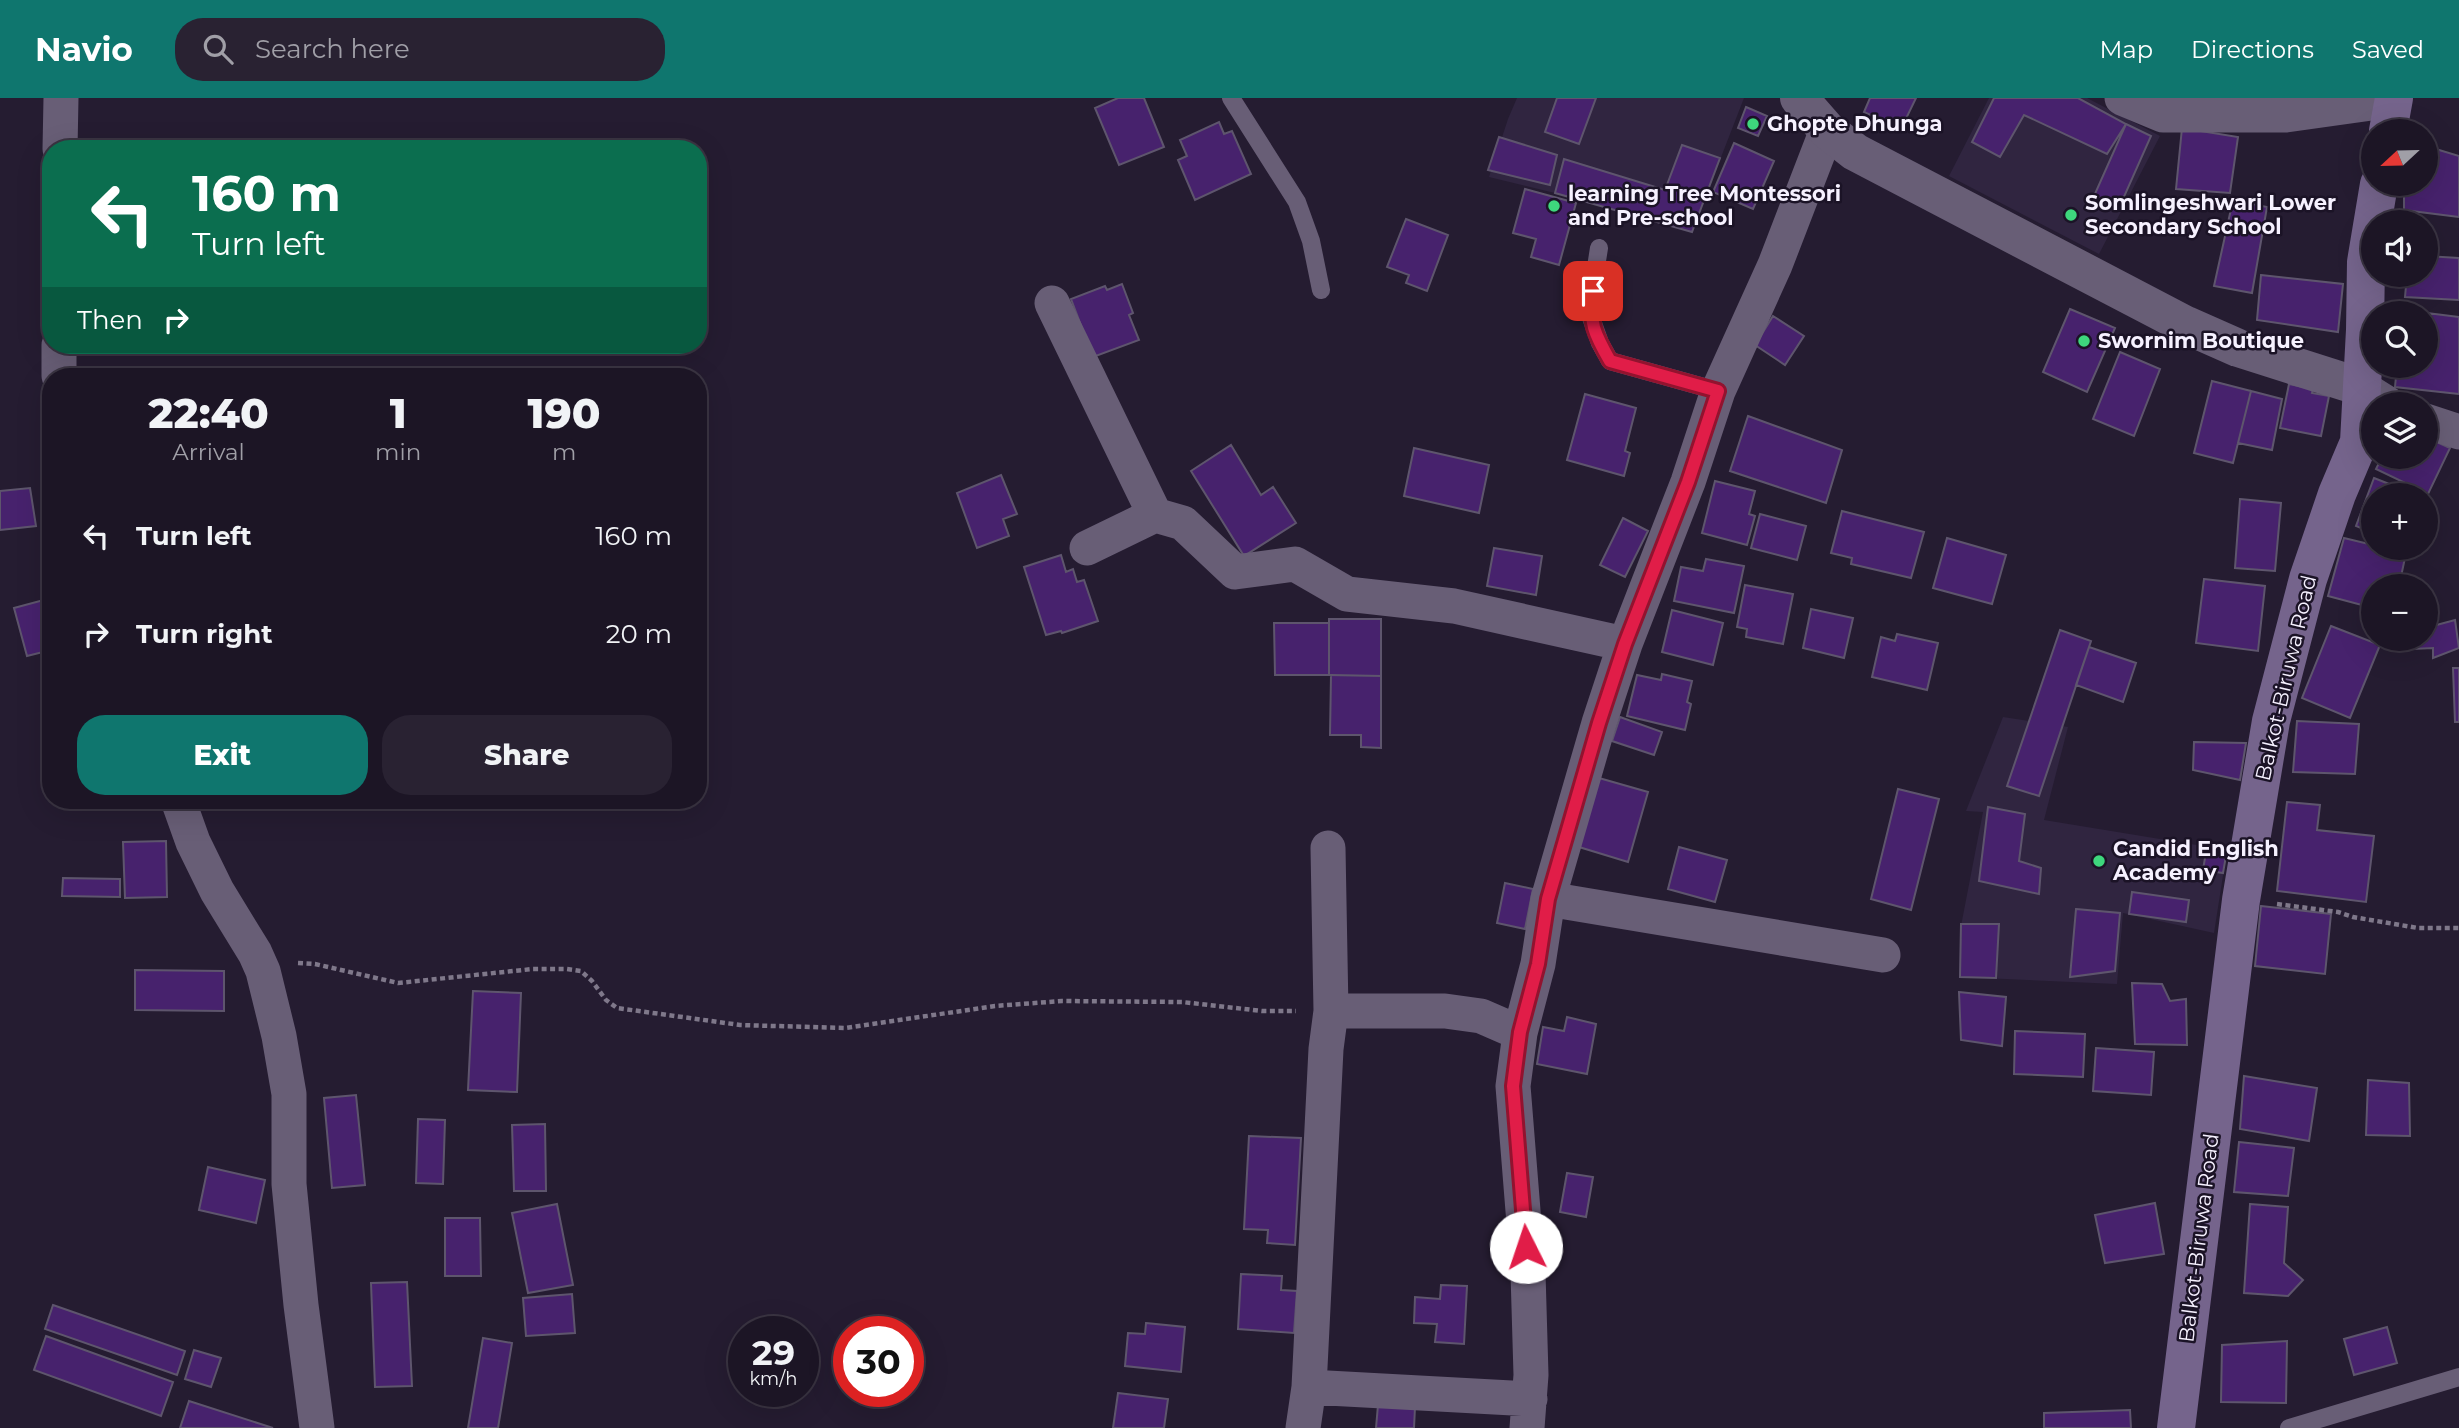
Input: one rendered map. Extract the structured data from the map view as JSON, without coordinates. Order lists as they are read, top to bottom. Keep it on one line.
{"streets":{"main road":["Balkot-Biruwa Road"]},"places":["Ghopte Dhunga","learning Tree Montessori and Pre-school","Somlingeshwari Lower Secondary School","Swornim Boutique","Candid English Academy"],"north":"left","page":{"header":"Navio","search":"Search here","nav":["Map","Directions","Saved"],"map_buttons":["+","−"],"turn":["160 m","Turn left"],"then":"Then","eta":["22:40","Arrival","1","min","190","m"],"list":[{"name":"Turn left","value":"160 m"},{"name":"Turn right","value":"20 m"}],"buttons":["Exit","Share"],"speed":"29 km/h","limit":"30"}}
